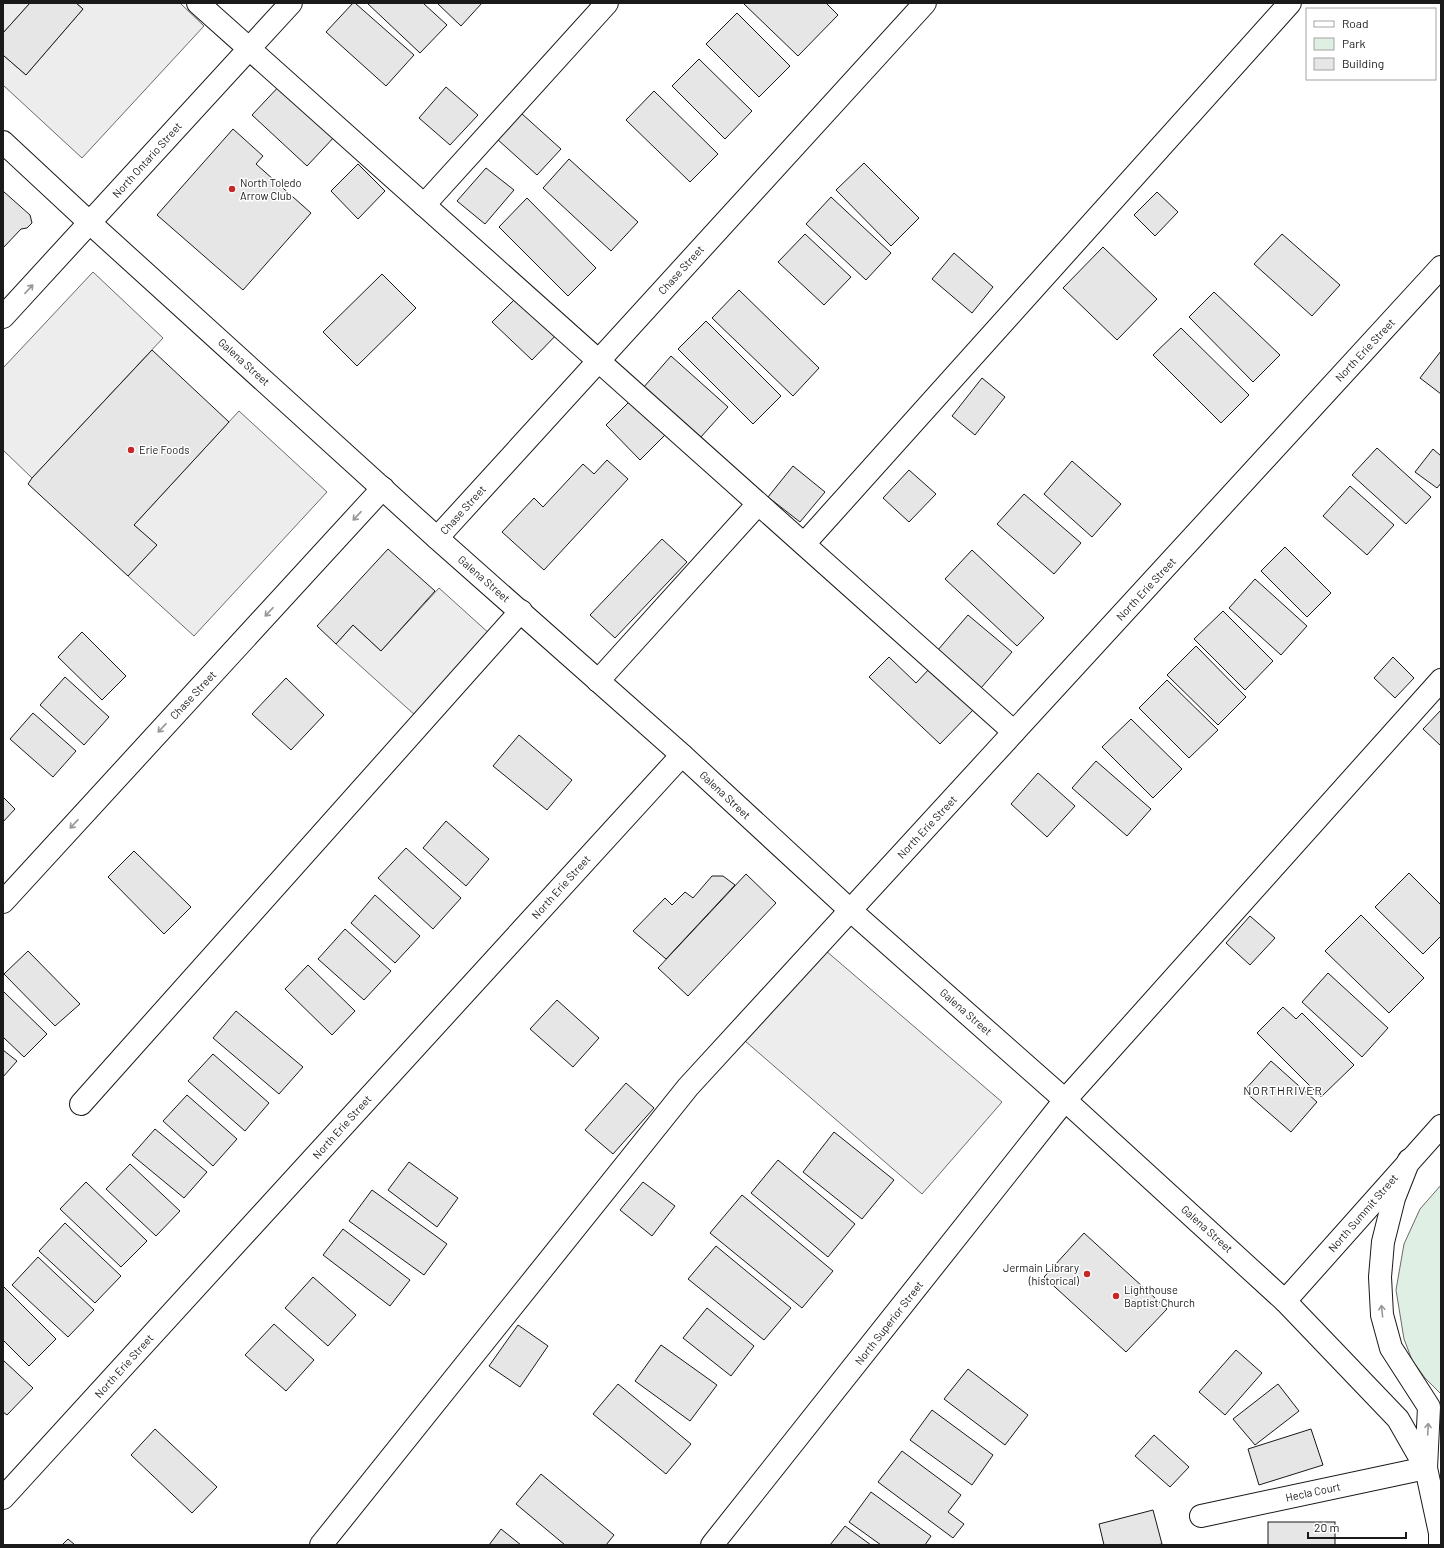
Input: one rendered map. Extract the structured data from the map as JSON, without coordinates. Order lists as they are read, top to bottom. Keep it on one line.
{"streets":{"street":["North Ontario Street","Chase Street","North Erie Street","Galena Street","North Summit Street","North Superior Street","Hecla Court"]},"crossings":[["North Ontario Street","Galena Street"],["Chase Street","Galena Street"],["North Erie Street","Galena Street"],["Galena Street","North Summit Street"],["Galena Street","North Superior Street"],["Galena Street","Hecla Court"]],"districts":["NORTHRIVER"],"places":["North Toledo Arrow Club","Erie Foods","Jermain Library (historical)","Lighthouse Baptist Church"],"legend":["Road","Park","Building"],"scale_bar":"20 m"}
